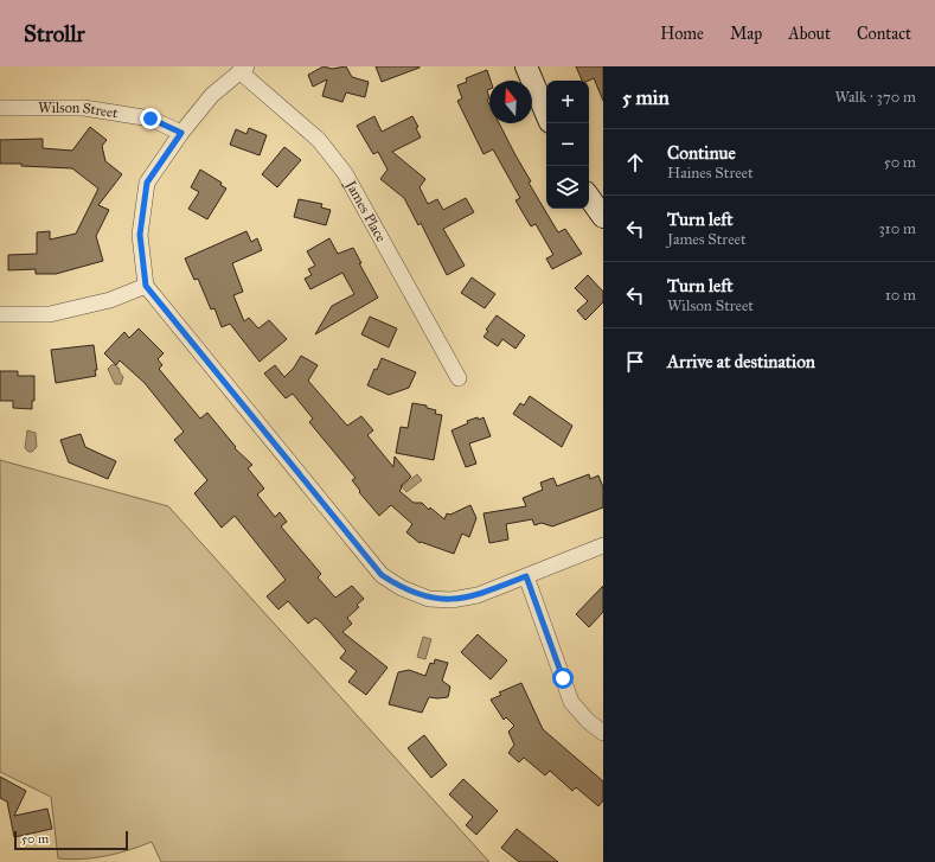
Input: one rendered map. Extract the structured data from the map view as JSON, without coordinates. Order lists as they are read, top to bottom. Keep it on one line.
{"streets":{"street":["Wilson Street","James Place"]},"scale_bar":"50 m","north":"top","page":{"header":"Strollr","nav":["Home","Map","About","Contact"],"heading":["5 min","Walk · 370 m"],"map_buttons":["+","−"],"list":[["Continue","Haines Street","50 m"],["Turn left","James Street","310 m"],["Turn left","Wilson Street","10 m"],"Arrive at destination"],"scale":"50 m"}}
